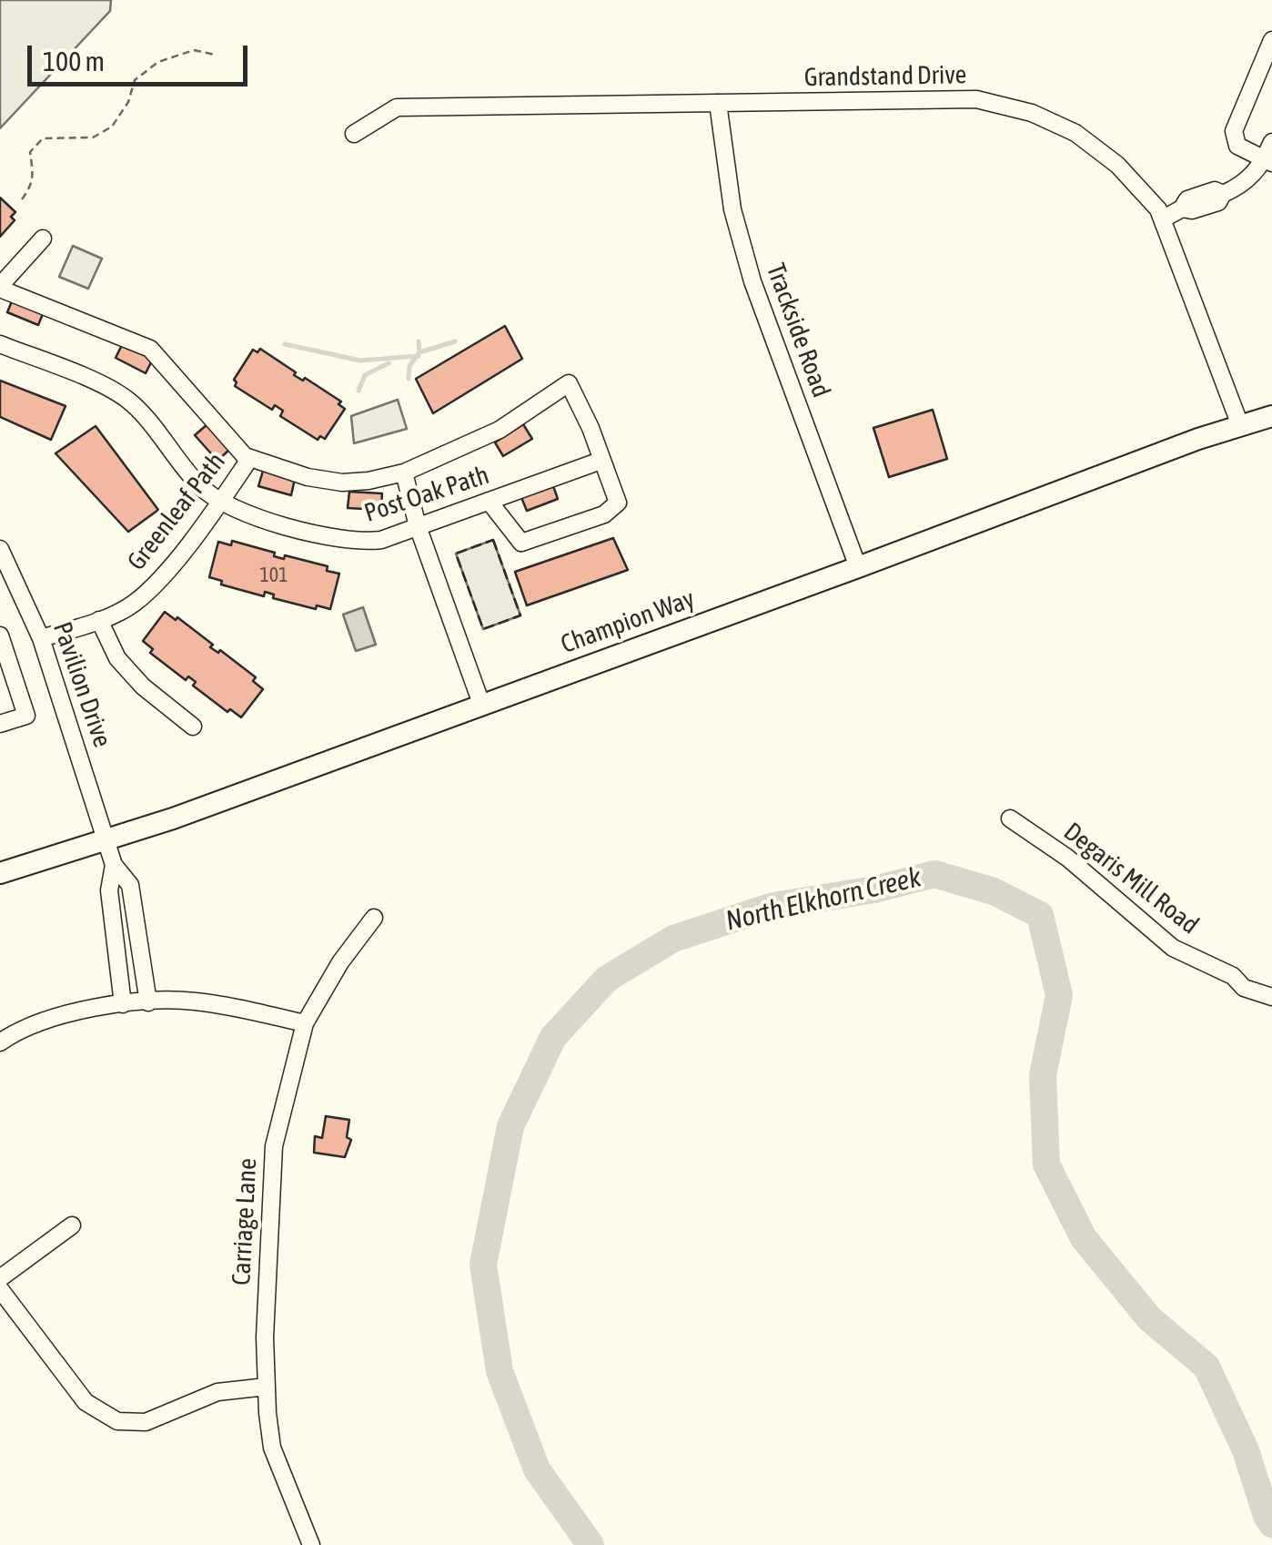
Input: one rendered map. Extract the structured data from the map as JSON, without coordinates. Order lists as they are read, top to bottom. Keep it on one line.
{"streets":{"main road":["Champion Way"],"street":["Grandstand Drive","Trackside Road","Post Oak Path","Greenleaf Path","Pavilion Drive","Degaris Mill Road","Carriage Lane"]},"crossings":[["Grandstand Drive","Trackside Road"],["Grandstand Drive","Champion Way"],["Trackside Road","Champion Way"],["Post Oak Path","Greenleaf Path"],["Greenleaf Path","Pavilion Drive"],["Champion Way","Pavilion Drive"]],"water":["North Elkhorn Creek"],"house_numbers":["101"],"scale_bar":"100 m"}
